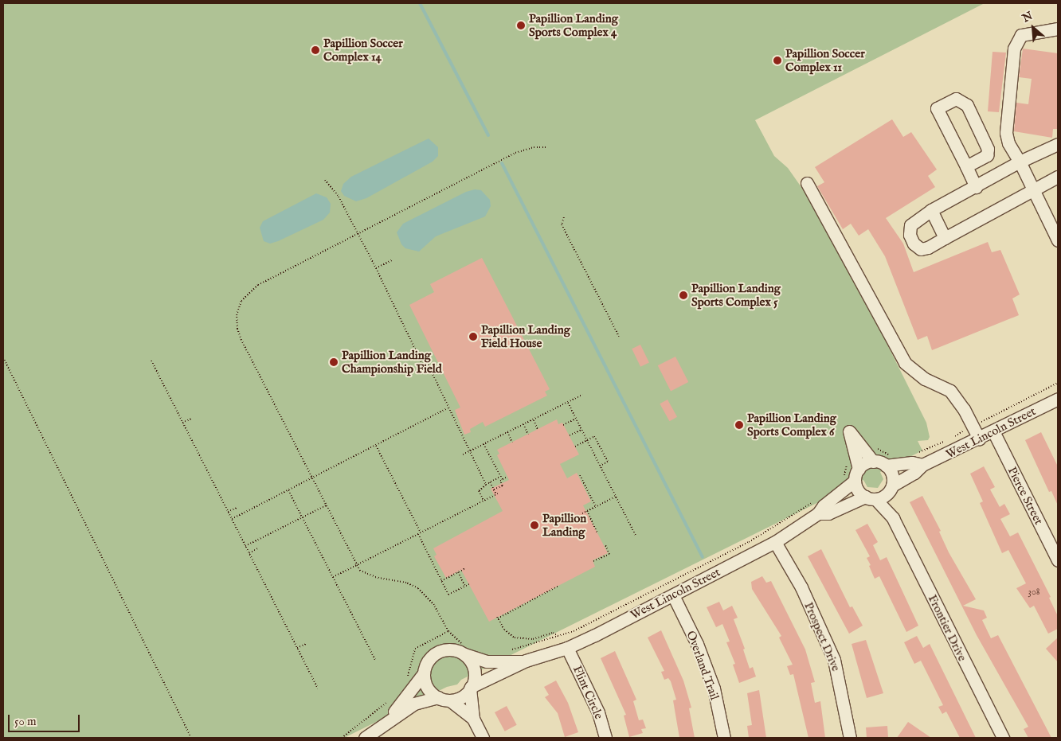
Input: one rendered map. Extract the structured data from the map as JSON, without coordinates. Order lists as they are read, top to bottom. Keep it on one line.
{"streets":{"street":["West Lincoln Street","Pierce Street","Frontier Drive","Prospect Drive","Overland Trail","Flint Circle"]},"crossings":[["West Lincoln Street","Pierce Street"],["West Lincoln Street","Frontier Drive"],["West Lincoln Street","Prospect Drive"],["West Lincoln Street","Overland Trail"],["West Lincoln Street","Flint Circle"]],"places":["Papillion Landing Sports Complex 4","Papillion Soccer Complex 14","Papillion Soccer Complex 11","Papillion Landing Sports Complex 5","Papillion Landing Field House","Papillion Landing Championship Field","Papillion Landing Sports Complex 6","Papillion Landing"],"house_numbers":["308"],"scale_bar":"50 m","north":"top left"}
